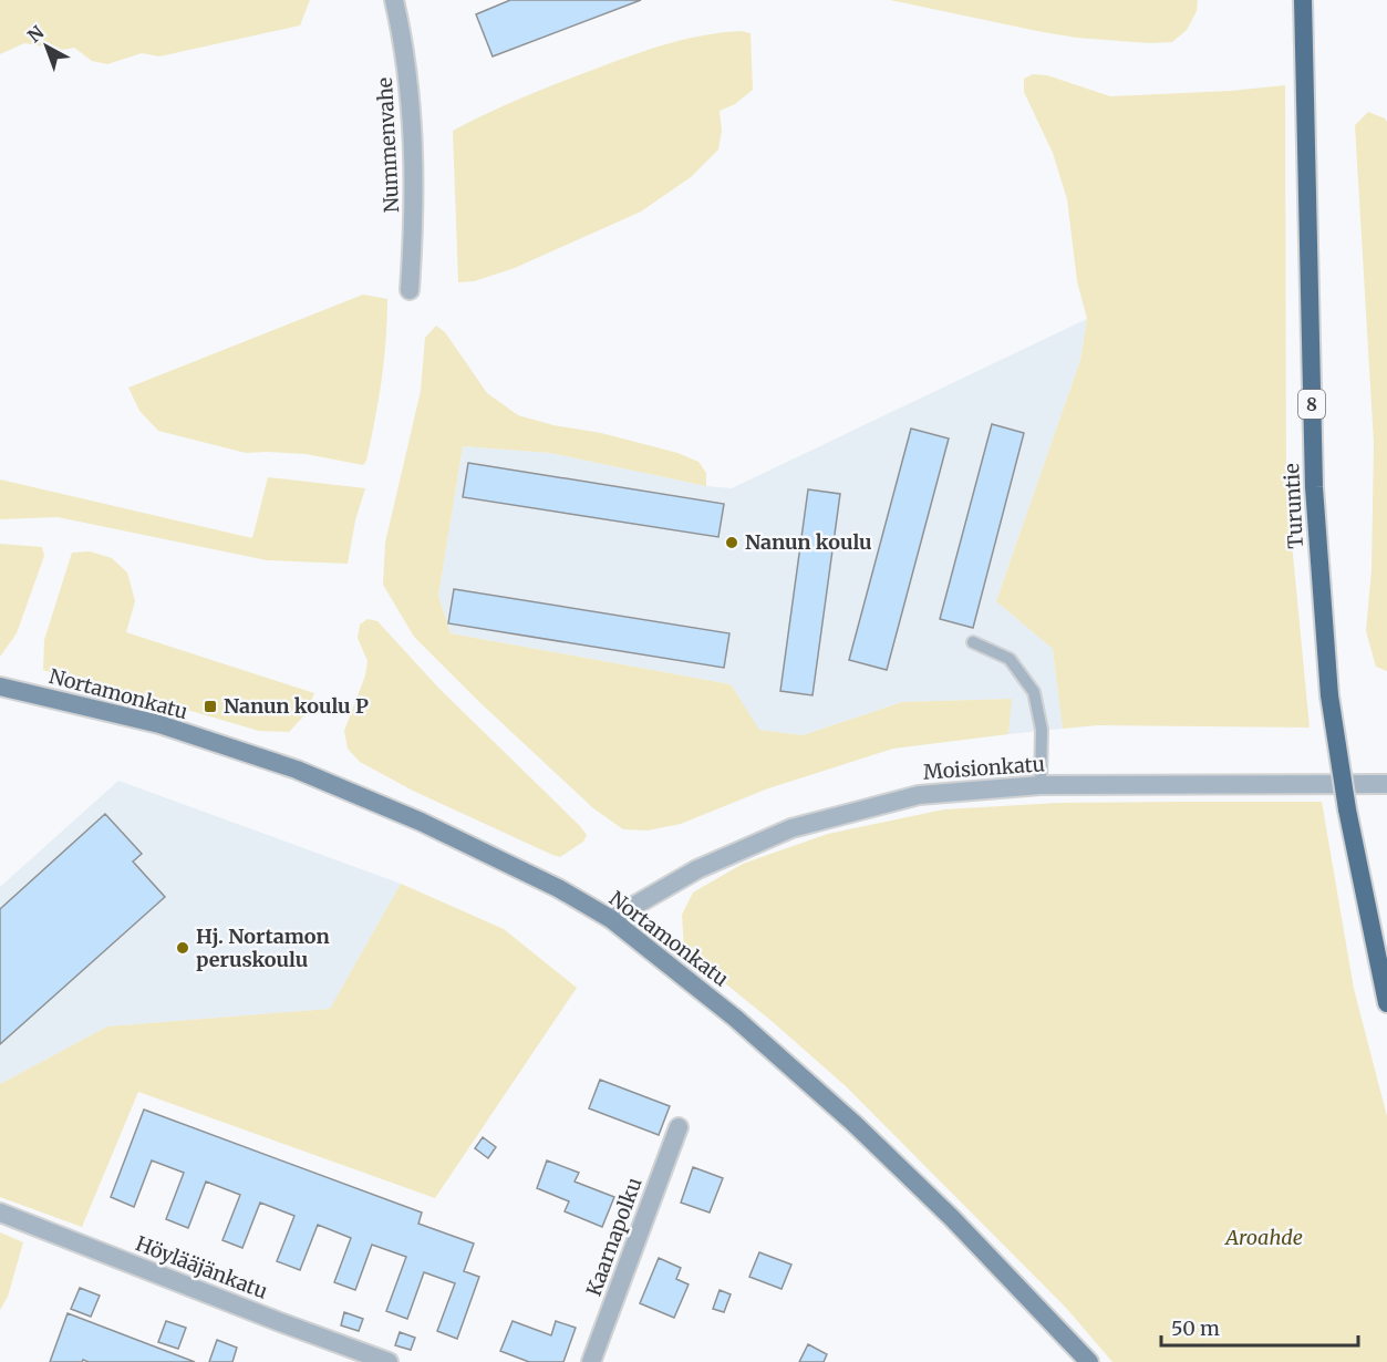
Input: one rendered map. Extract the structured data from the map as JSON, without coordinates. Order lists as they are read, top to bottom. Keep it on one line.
{"streets":{"highway":["8","Turuntie"],"main road":["Nortamonkatu"],"street":["Nummenvahe","Moisionkatu","Kaarnapolku","Höylääjänkatu"]},"crossings":[["Nortamonkatu","Moisionkatu"]],"parks":["Aroahde"],"places":{"other":["Nanun koulu","Hj. Nortamon peruskoulu"],"transit":["Nanun koulu P"]},"scale_bar":"50 m","north":"top left"}
